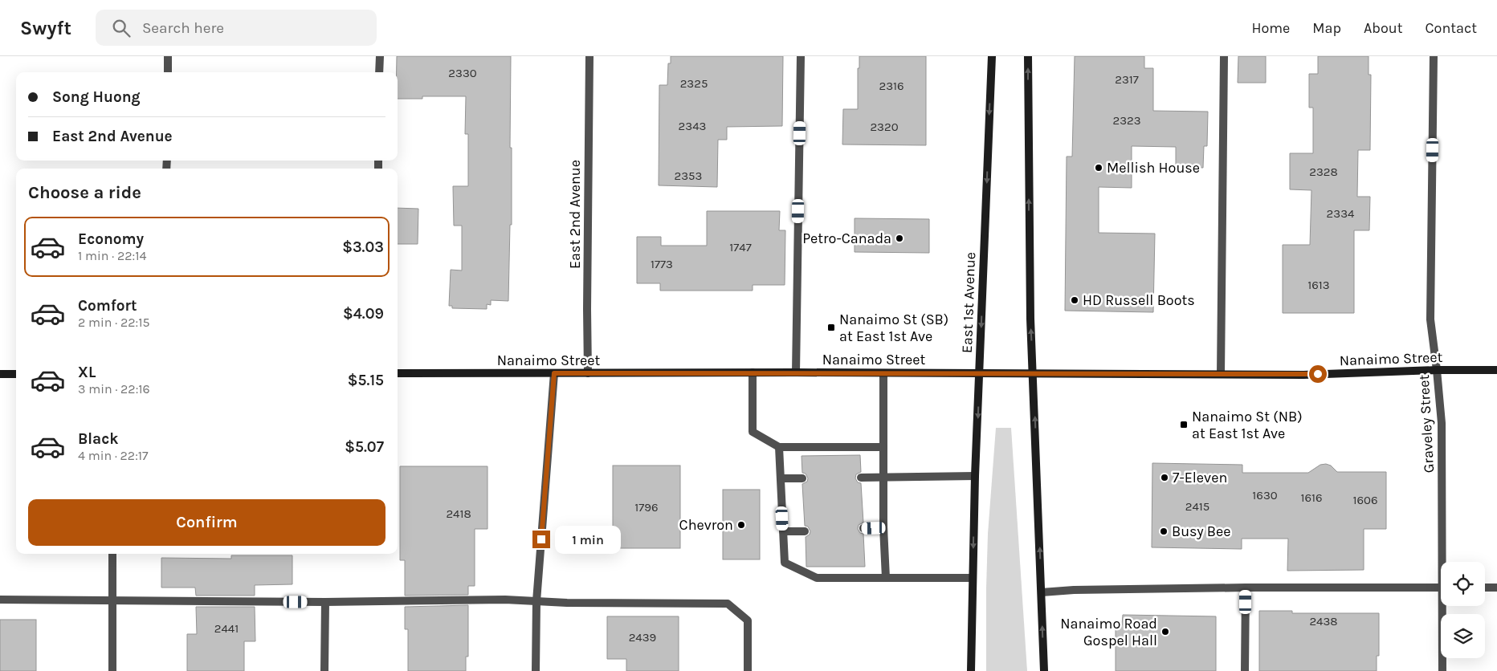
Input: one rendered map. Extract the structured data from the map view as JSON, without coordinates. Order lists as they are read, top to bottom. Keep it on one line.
{"streets":{"main road":["East 1st Avenue","Nanaimo Street"],"street":["East 2nd Avenue","Graveley Street"]},"crossings":[["East 2nd Avenue","Nanaimo Street"],["East 1st Avenue","Nanaimo Street"],["Nanaimo Street","Graveley Street"]],"places":{"other":["Mellish House","Petro-Canada","HD Russell Boots","7-Eleven","Chevron","Busy Bee","Nanaimo Road Gospel Hall"],"transit":["Nanaimo St (SB) at East 1st Ave","Nanaimo St (NB) at East 1st Ave"]},"house_numbers":["2330","2317","2325","2316","2323","2343","2320","2328","2353","2334","1747","1773","1613","1630","1616","1606","2415","1796","2418","2438","2441","2439"],"page":{"header":"Swyft","search":"Search here","nav":["Home","Map","About","Contact"],"banner":["Song Huong","East 2nd Avenue"],"heading":"Choose a ride","list":[{"name":"Economy","note":"1 min · 22:14","value":"$3.03"},{"name":"Comfort","note":"2 min · 22:15","value":"$4.09"},{"name":"XL","note":"3 min · 22:16","value":"$5.15"},{"name":"Black","note":"4 min · 22:17","value":"$5.07"}],"buttons":"Confirm","bubble":"1 min"}}
